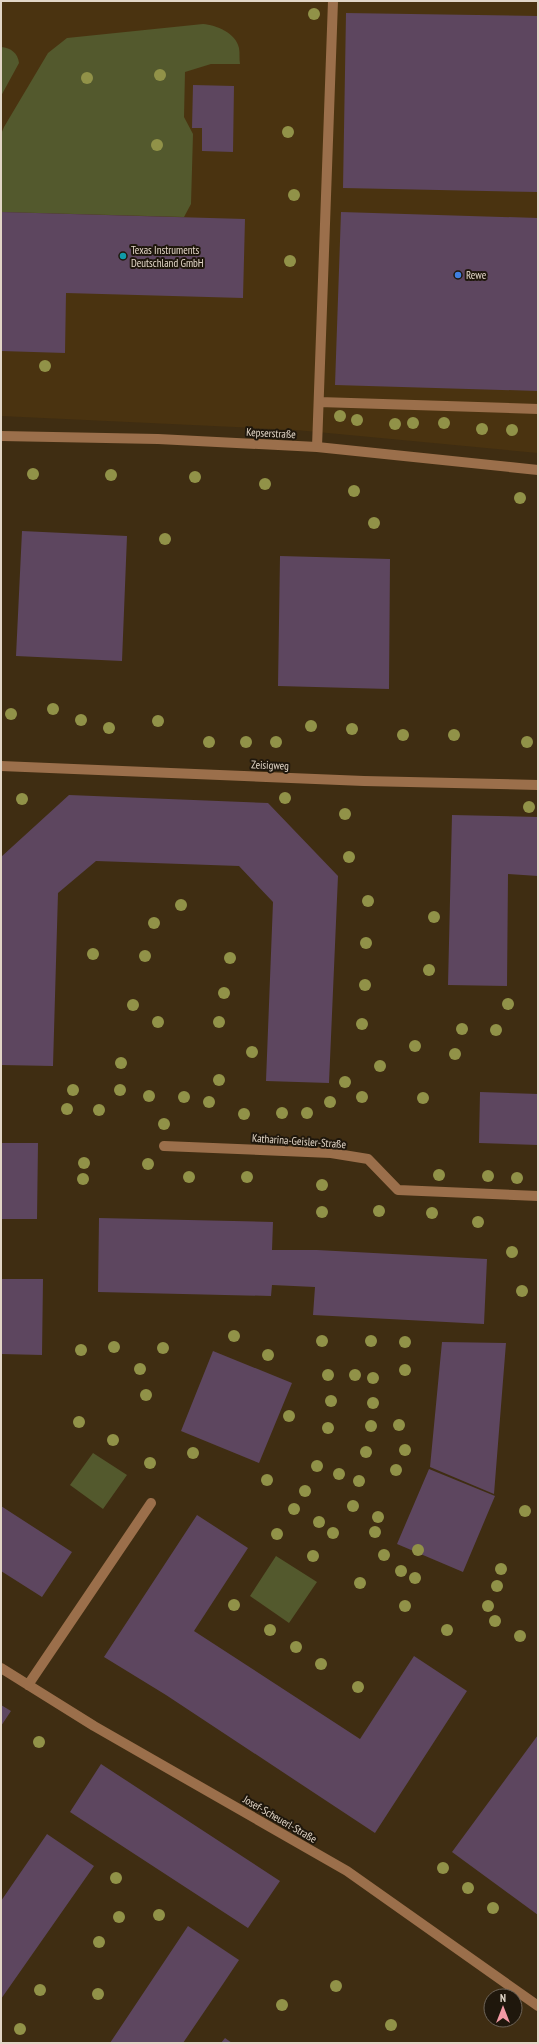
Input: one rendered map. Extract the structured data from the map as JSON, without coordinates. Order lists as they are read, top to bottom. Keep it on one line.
{"streets":{"street":["Kepserstraße","Zeisigweg","Katharina-Geisler-Straße","Josef-Scheuerl-Straße"]},"places":["Texas Instruments Deutschland GmbH","Rewe"],"north":"top"}
